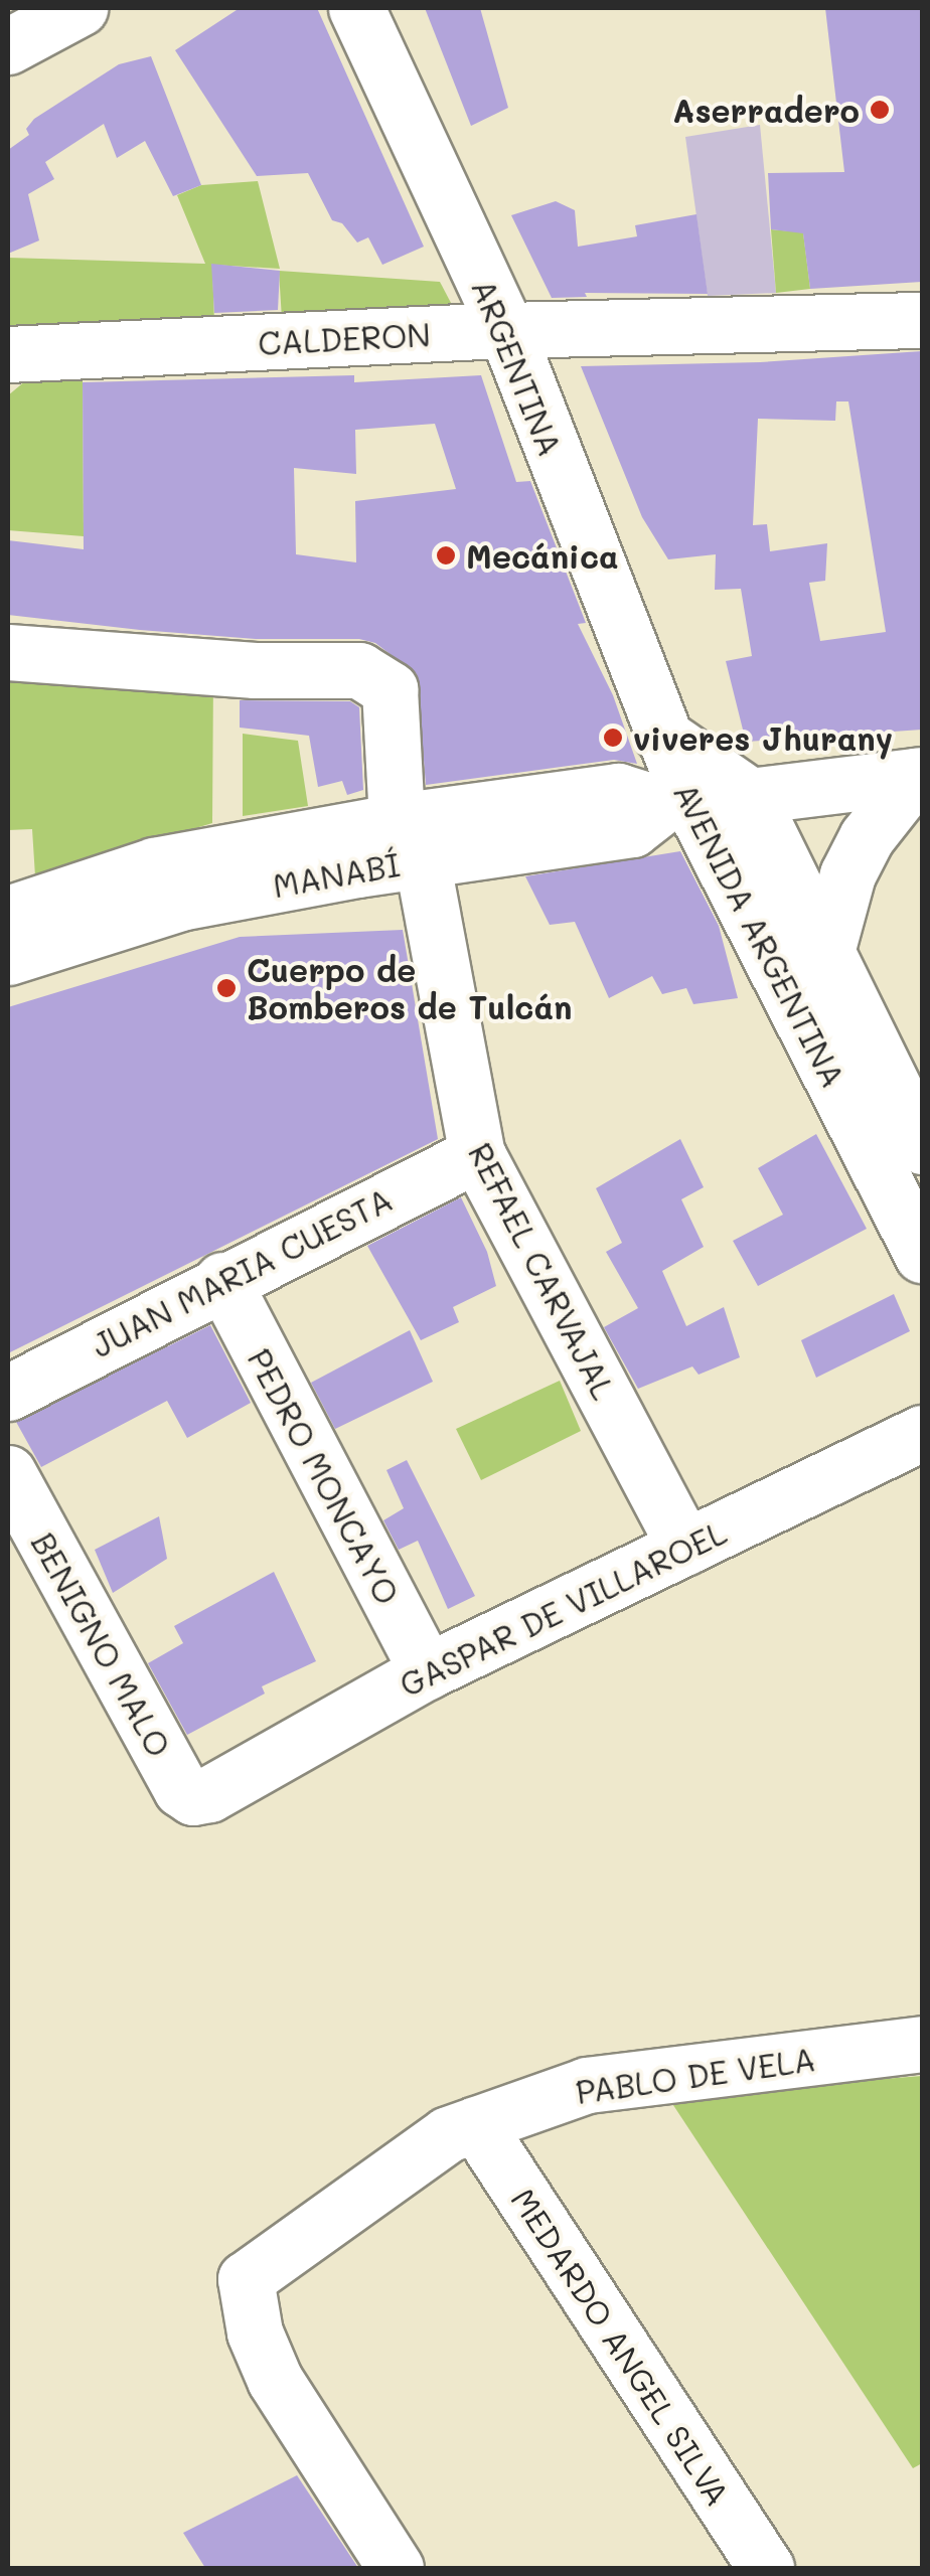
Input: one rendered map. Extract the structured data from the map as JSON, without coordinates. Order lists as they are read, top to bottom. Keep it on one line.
{"streets":{"street":["CALDERON","ARGENTINA","MANABÍ","AVENIDA ARGENTINA","REFAEL CARVAJAL","JUAN MARIA CUESTA","PEDRO MONCAYO","GASPAR DE VILLAROEL","BENIGNO MALO","PABLO DE VELA","MEDARDO ANGEL SILVA"]},"crossings":[["CALDERON","ARGENTINA"],["ARGENTINA","AVENIDA ARGENTINA"],["MANABÍ","AVENIDA ARGENTINA"],["MANABÍ","REFAEL CARVAJAL"],["REFAEL CARVAJAL","JUAN MARIA CUESTA"],["REFAEL CARVAJAL","GASPAR DE VILLAROEL"],["JUAN MARIA CUESTA","PEDRO MONCAYO"],["PEDRO MONCAYO","GASPAR DE VILLAROEL"],["GASPAR DE VILLAROEL","BENIGNO MALO"],["PABLO DE VELA","MEDARDO ANGEL SILVA"]],"places":["Aserradero","Mecánica","viveres Jhurany","Cuerpo de Bomberos de Tulcán"]}
